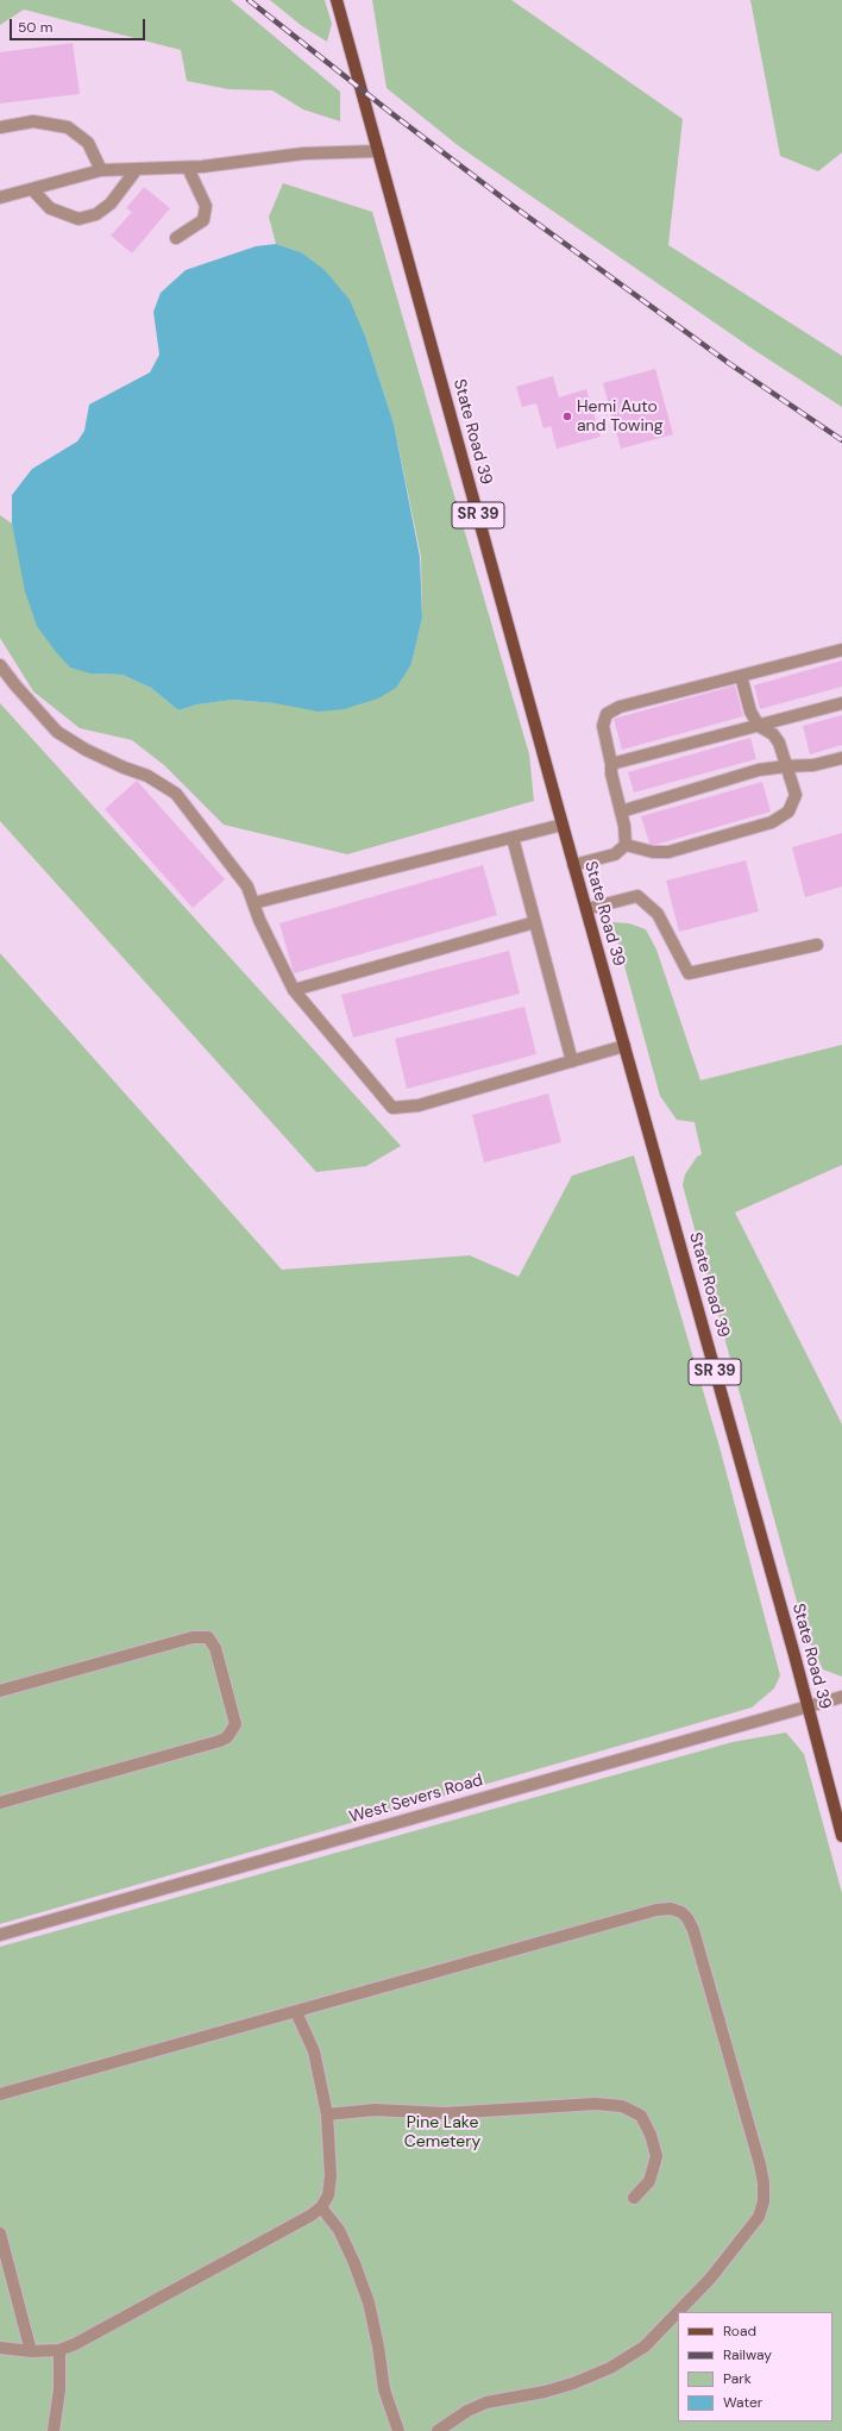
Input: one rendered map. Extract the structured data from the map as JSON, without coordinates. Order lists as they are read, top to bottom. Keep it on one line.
{"streets":{"main road":["State Road 39","SR 39"],"street":["West Severs Road"]},"crossings":[["State Road 39","West Severs Road"]],"parks":["Pine Lake Cemetery"],"places":["Hemi Auto and Towing"],"legend":["Road","Railway","Park","Water"],"scale_bar":"50 m"}
